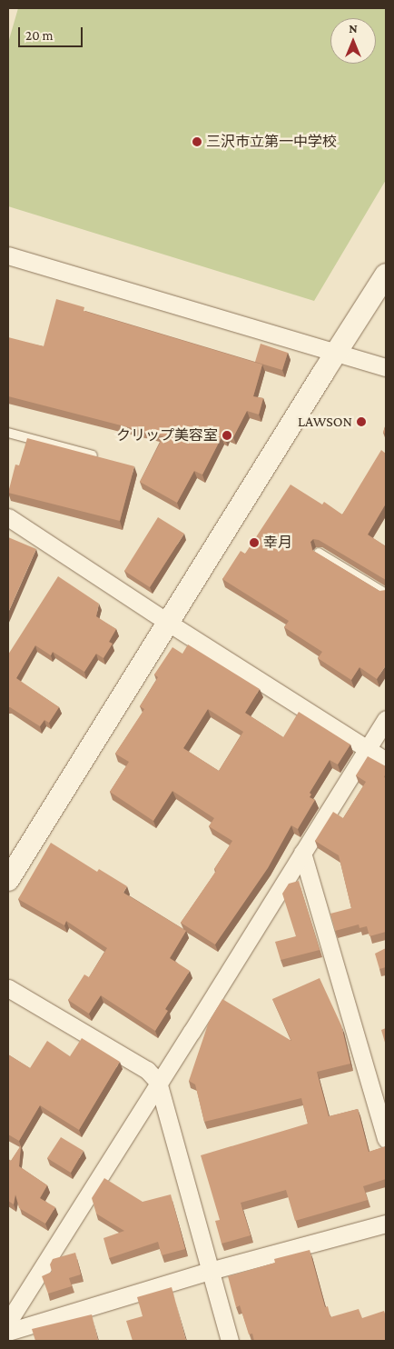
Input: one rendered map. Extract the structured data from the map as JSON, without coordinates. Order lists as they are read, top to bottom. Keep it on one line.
{"places":["三沢市立第一中学校","LAWSON","クリップ美容室","幸月"],"scale_bar":"20 m","north":"top"}
